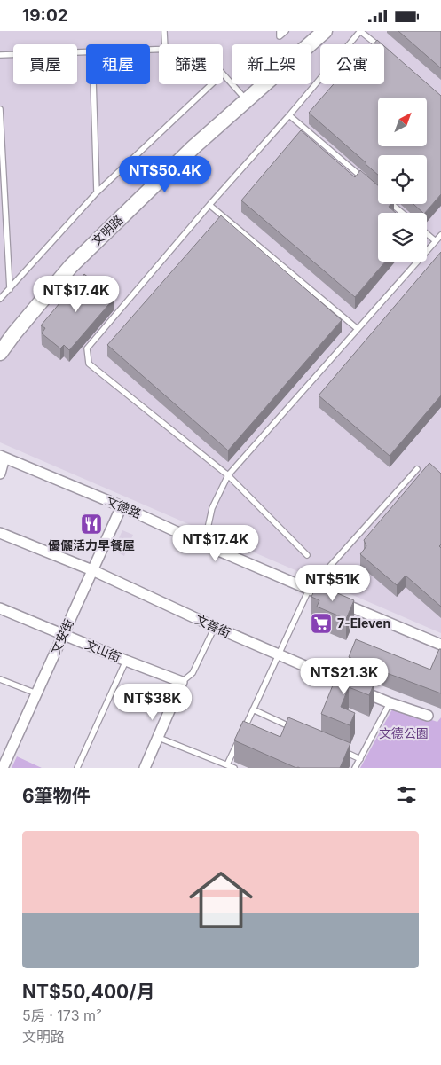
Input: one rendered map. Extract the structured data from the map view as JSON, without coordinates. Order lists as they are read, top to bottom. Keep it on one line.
{"streets":{"street":["文明路","文德路","文善街","文安街","文山街"]},"crossings":[["文德路","文安街"],["文善街","文安街"],["文安街","文山街"]],"parks":["文德公園"],"places":{"restaurant":["優儷活力早餐屋"],"supermarket":["7-Eleven"]},"north":"top right","page":{"status":"19:02","chip":["買屋","租屋","篩選","新上架","公寓"],"price":["NT$50.4K","NT$17.4K","NT$17.4K","NT$51K","NT$21.3K","NT$38K"],"heading":"6筆物件","list":[{"name":"NT$50,400/月","note":"5房 · 173 m² · 文明路"}]}}
